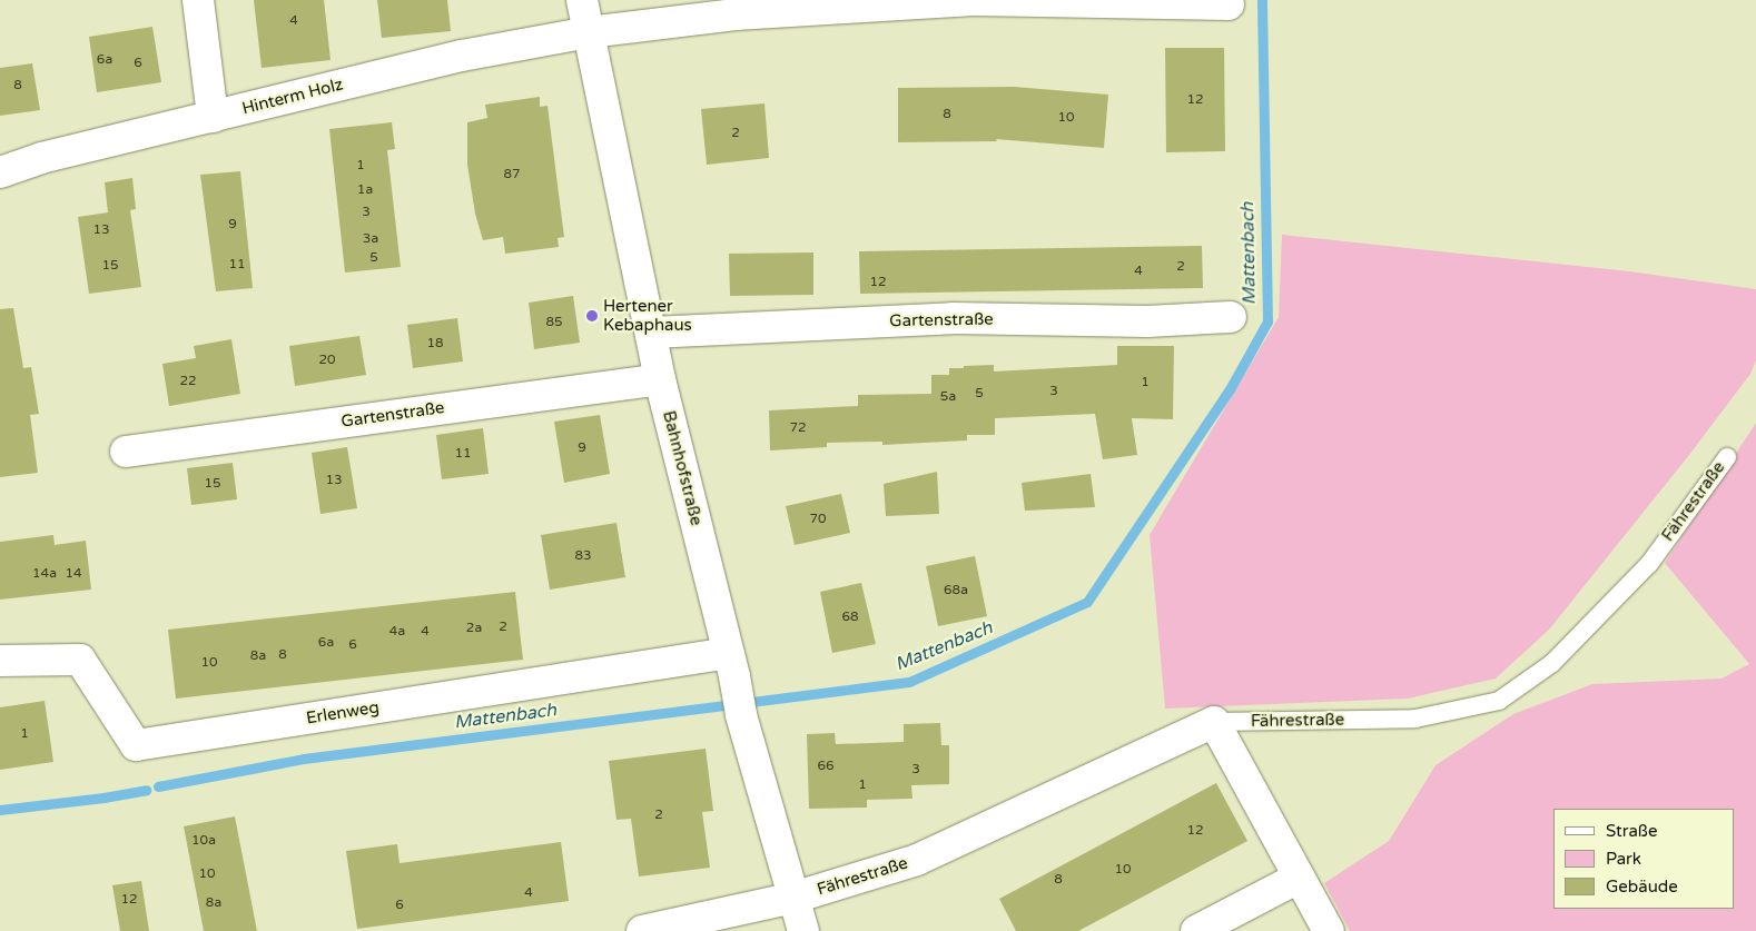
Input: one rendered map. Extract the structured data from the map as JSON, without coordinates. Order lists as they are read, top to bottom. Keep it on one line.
{"streets":{"street":["Hinterm Holz","Gartenstraße","Bahnhofstraße","Fährestraße","Erlenweg"]},"crossings":[["Hinterm Holz","Bahnhofstraße"],["Gartenstraße","Bahnhofstraße"],["Bahnhofstraße","Fährestraße"],["Bahnhofstraße","Erlenweg"]],"water":["Mattenbach"],"places":["Hertener Kebaphaus"],"house_numbers":["4","6a","6","8","12","8","10","2","1","87","1a","3","9","13","3a","5","11","15","2","4","12","85","18","20","22","1","3","5","5a","72","9","11","13","15","70","83","14a","14","68a","68","2","2a","4a","4","6a","6","8","8a","10","1","66","3","1","2","12","10a","10","10","8","4","12","8a","6"],"legend":["Straße","Park","Gebäude"]}
